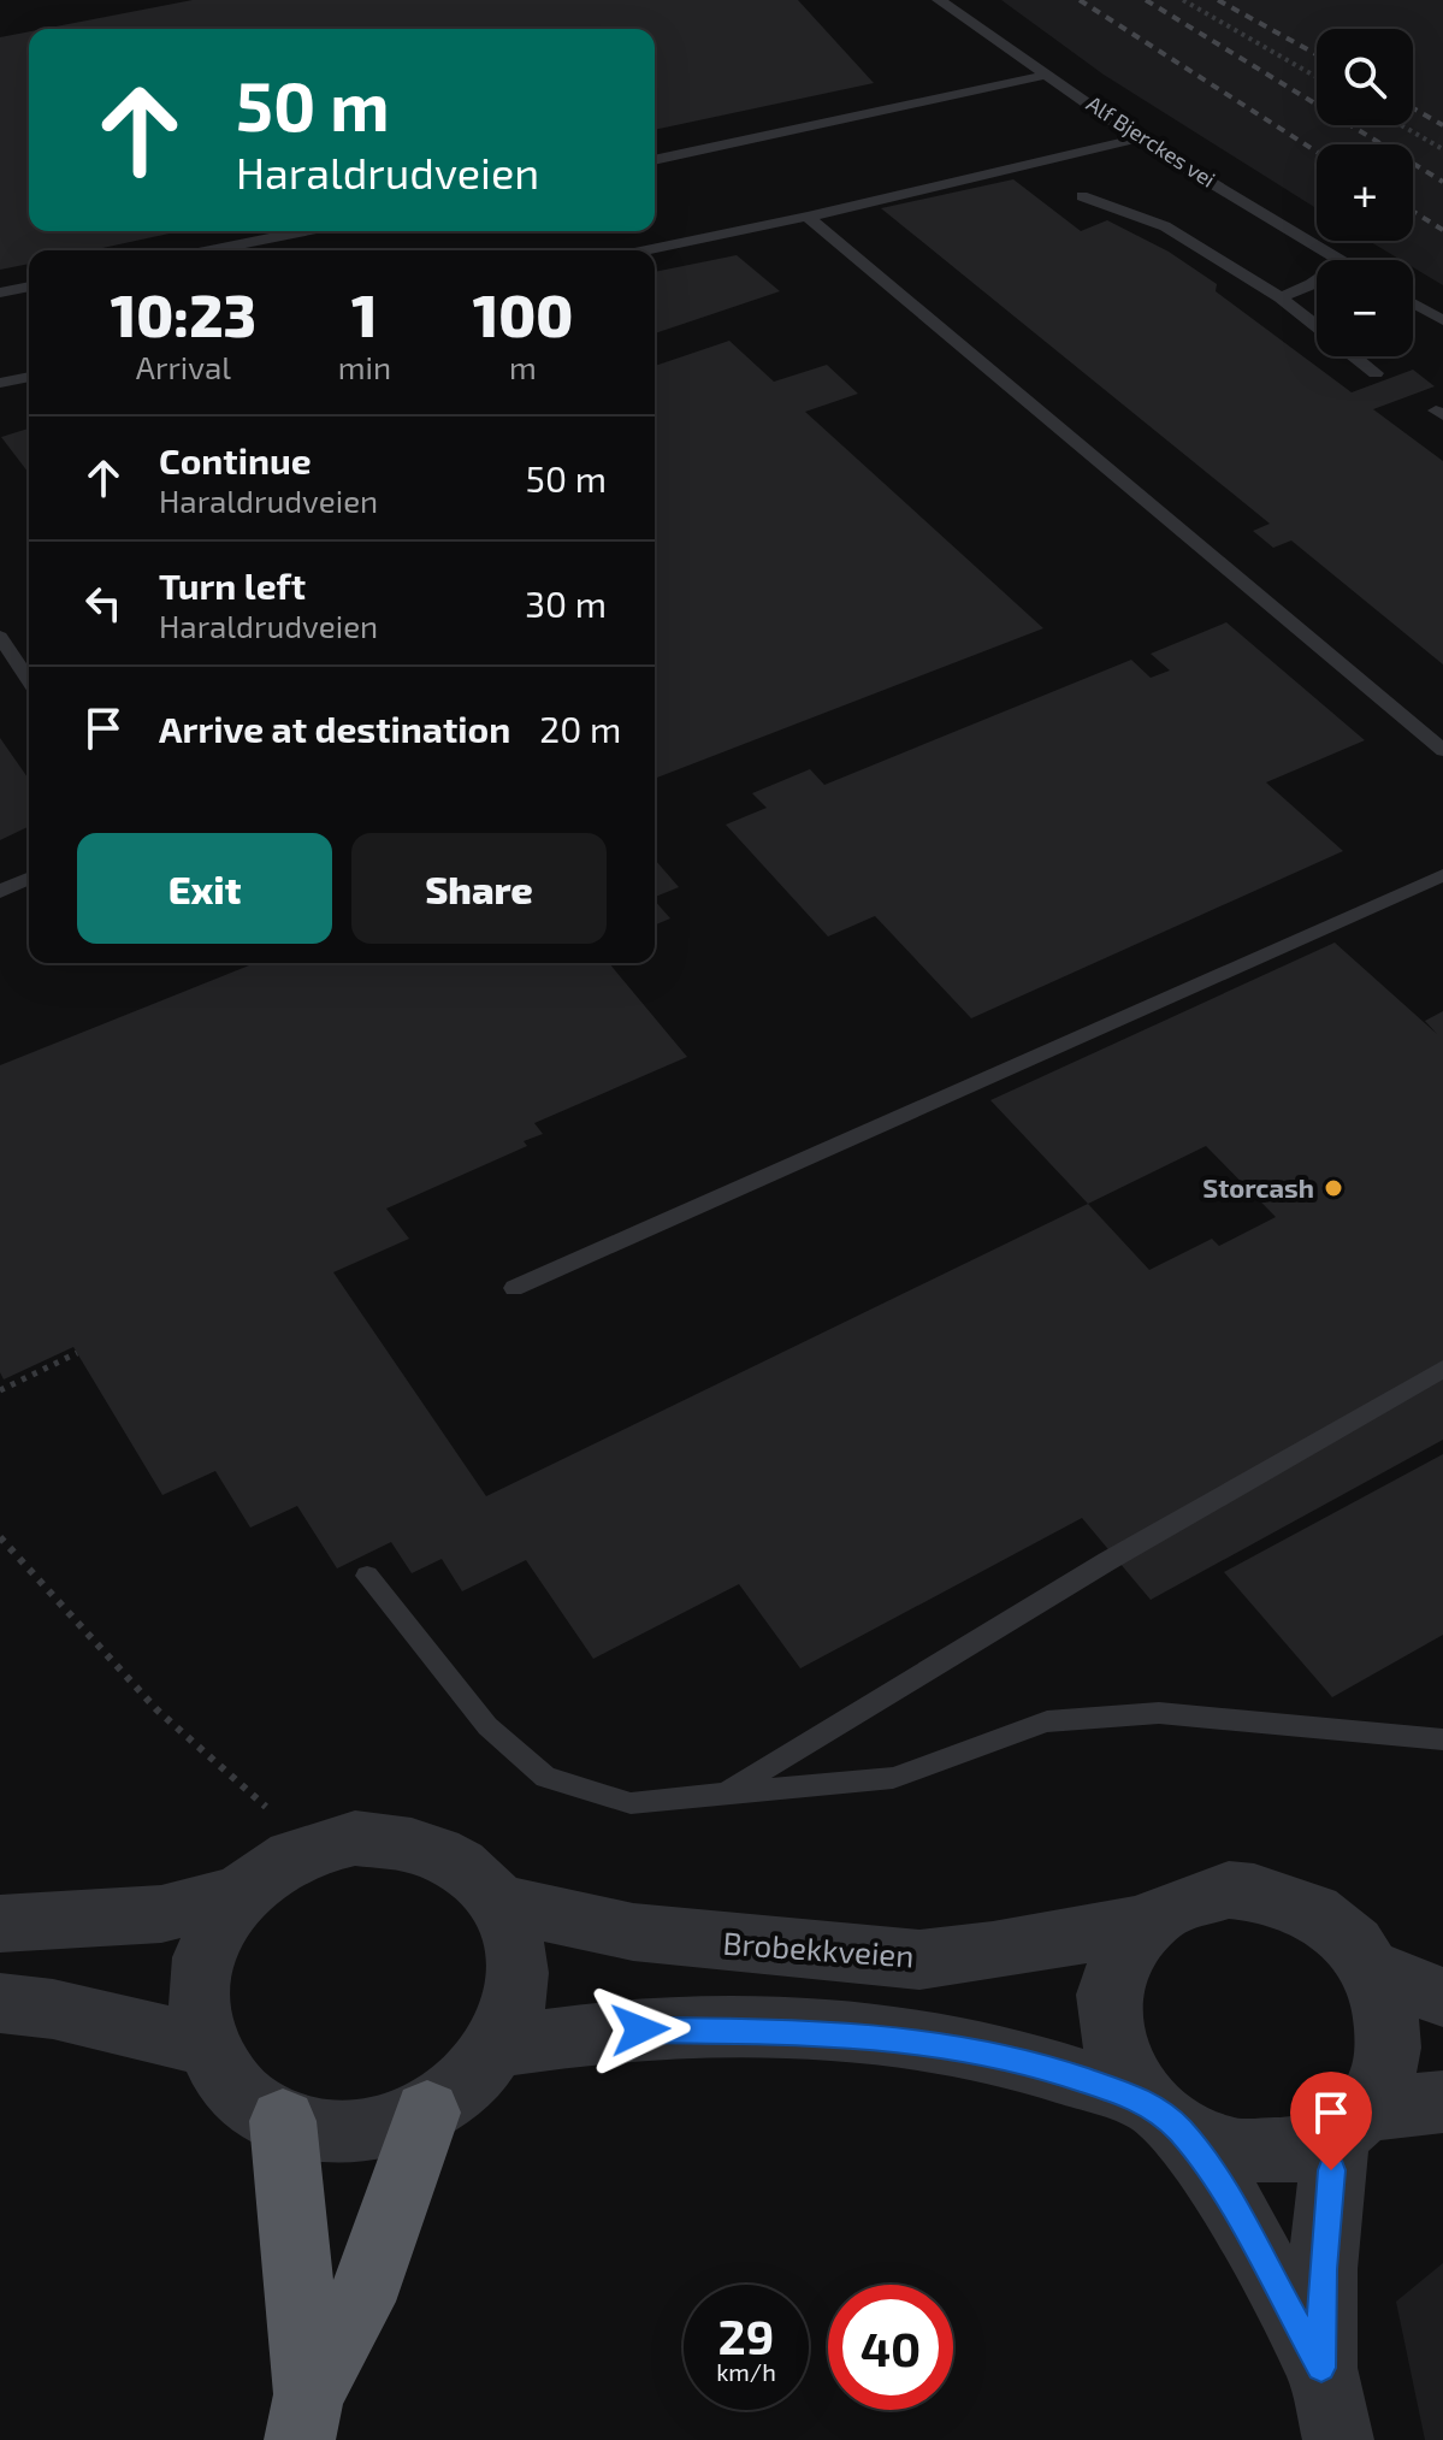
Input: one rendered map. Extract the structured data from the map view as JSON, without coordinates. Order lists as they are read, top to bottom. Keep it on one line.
{"streets":{"street":["Brobekkveien"],"lane":["Alf Bjerckes vei"]},"places":["Storcash"],"page":{"map_buttons":["+","−"],"turn":["50 m","Haraldrudveien"],"eta":["10:23","Arrival","1","min","100","m"],"list":[{"name":"Continue","note":"Haraldrudveien","value":"50 m"},{"name":"Turn left","note":"Haraldrudveien","value":"30 m"},{"name":"Arrive at destination","value":"20 m"}],"buttons":["Exit","Share"],"speed":"29 km/h","limit":"40"}}
